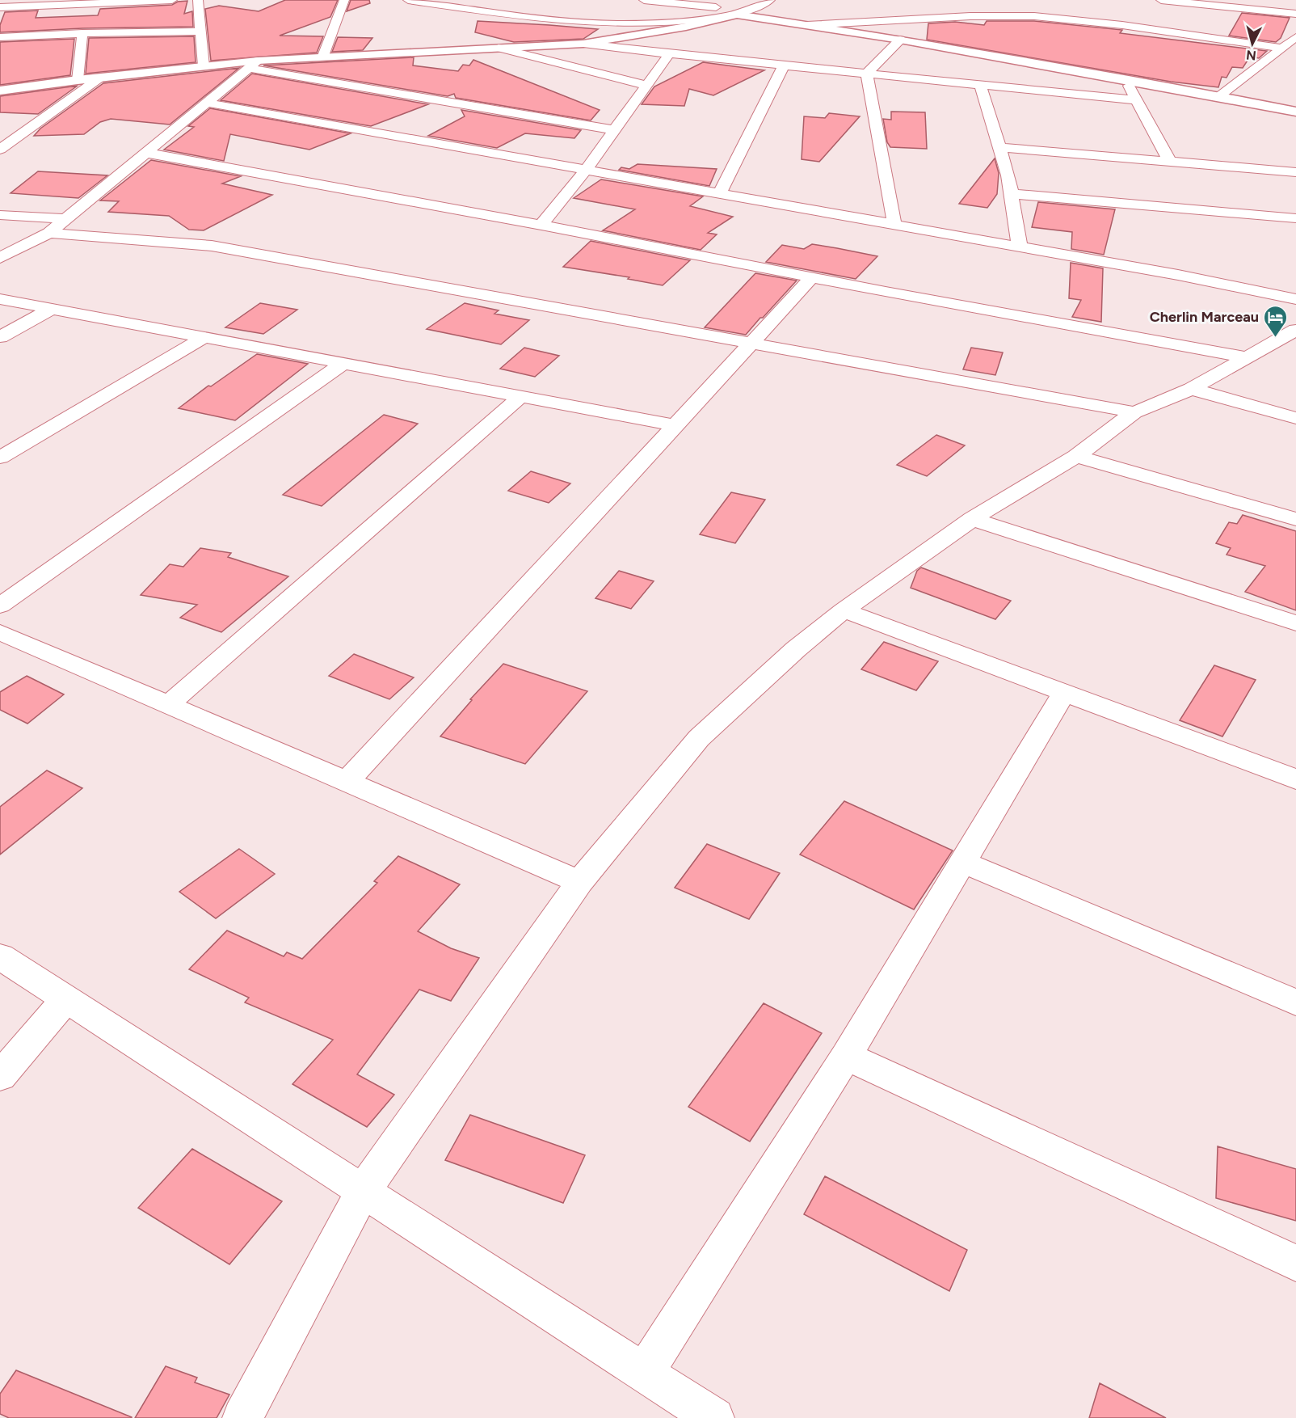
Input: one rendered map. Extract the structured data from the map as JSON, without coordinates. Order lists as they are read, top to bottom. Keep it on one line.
{"places":{"hotel":["Cherlin Marceau"]},"north":"bottom"}
